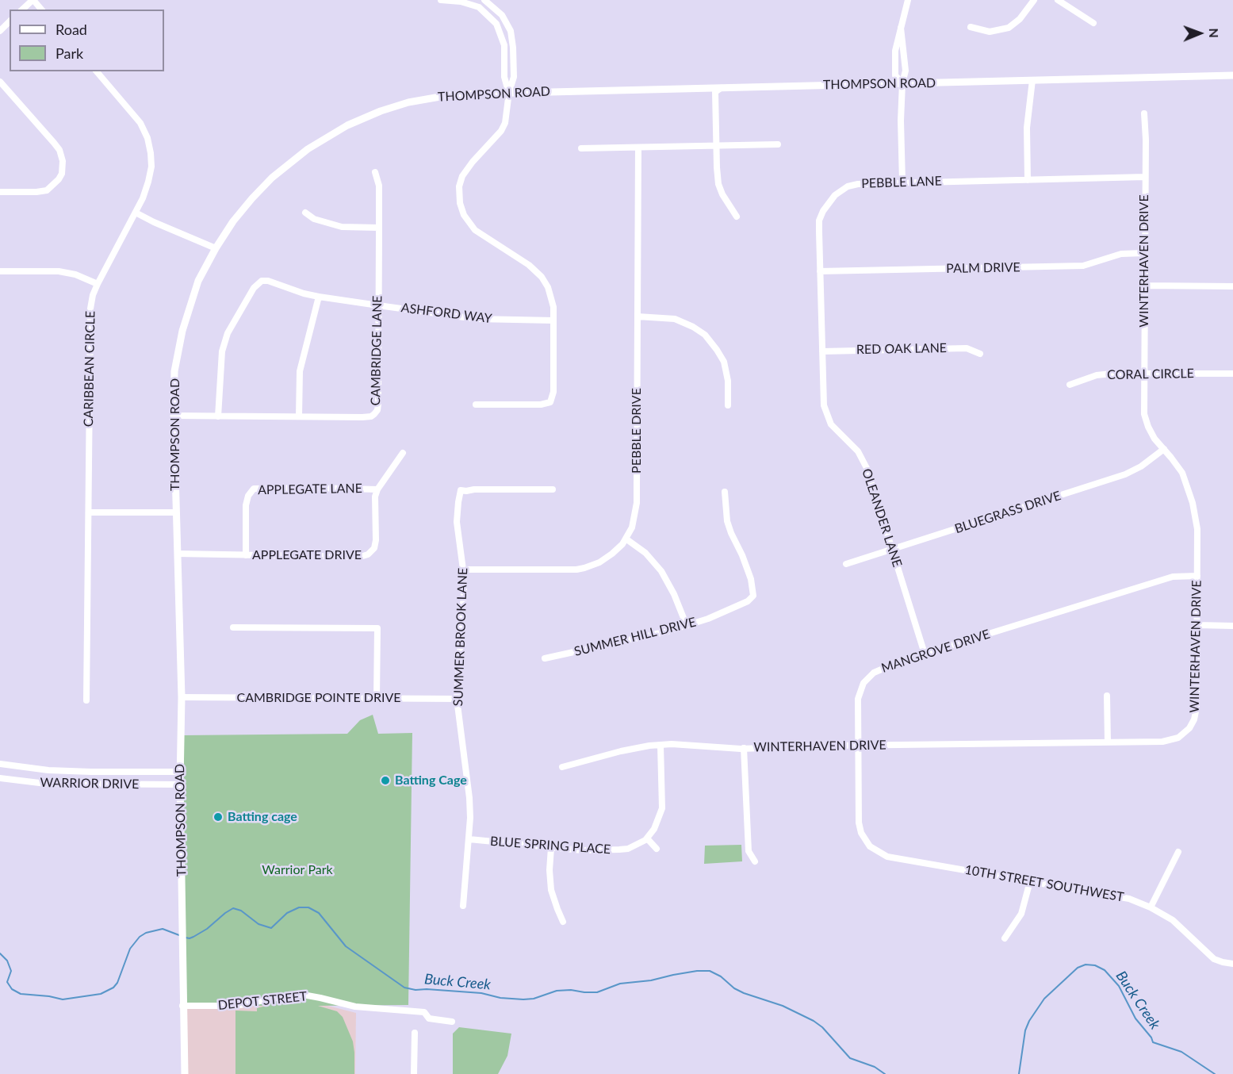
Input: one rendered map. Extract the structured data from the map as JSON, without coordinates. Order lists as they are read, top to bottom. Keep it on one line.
{"streets":{"street":["THOMPSON ROAD","PEBBLE LANE","WINTERHAVEN DRIVE","PALM DRIVE","ASHFORD WAY","RED OAK LANE","CAMBRIDGE LANE","CARIBBEAN CIRCLE","CORAL CIRCLE","PEBBLE DRIVE","APPLEGATE LANE","BLUEGRASS DRIVE","OLEANDER LANE","APPLEGATE DRIVE","SUMMER BROOK LANE","SUMMER HILL DRIVE","MANGROVE DRIVE","CAMBRIDGE POINTE DRIVE","WARRIOR DRIVE","BLUE SPRING PLACE","10TH STREET SOUTHWEST","DEPOT STREET"]},"crossings":[["THOMPSON ROAD","CAMBRIDGE LANE"],["THOMPSON ROAD","APPLEGATE DRIVE"],["THOMPSON ROAD","CAMBRIDGE POINTE DRIVE"],["THOMPSON ROAD","WARRIOR DRIVE"],["THOMPSON ROAD","DEPOT STREET"],["PEBBLE LANE","WINTERHAVEN DRIVE"],["PEBBLE LANE","PALM DRIVE"],["PEBBLE LANE","RED OAK LANE"],["PEBBLE LANE","OLEANDER LANE"],["WINTERHAVEN DRIVE","PALM DRIVE"],["WINTERHAVEN DRIVE","CORAL CIRCLE"],["WINTERHAVEN DRIVE","BLUEGRASS DRIVE"],["WINTERHAVEN DRIVE","MANGROVE DRIVE"],["ASHFORD WAY","CAMBRIDGE LANE"],["PEBBLE DRIVE","SUMMER BROOK LANE"],["APPLEGATE LANE","APPLEGATE DRIVE"],["BLUEGRASS DRIVE","OLEANDER LANE"],["OLEANDER LANE","MANGROVE DRIVE"],["SUMMER BROOK LANE","CAMBRIDGE POINTE DRIVE"],["SUMMER BROOK LANE","BLUE SPRING PLACE"],["MANGROVE DRIVE","10TH STREET SOUTHWEST"]],"water":["Buck Creek"],"parks":["Warrior Park"],"places":["Batting Cage","Batting cage"],"legend":["Road","Park"],"north":"right"}
